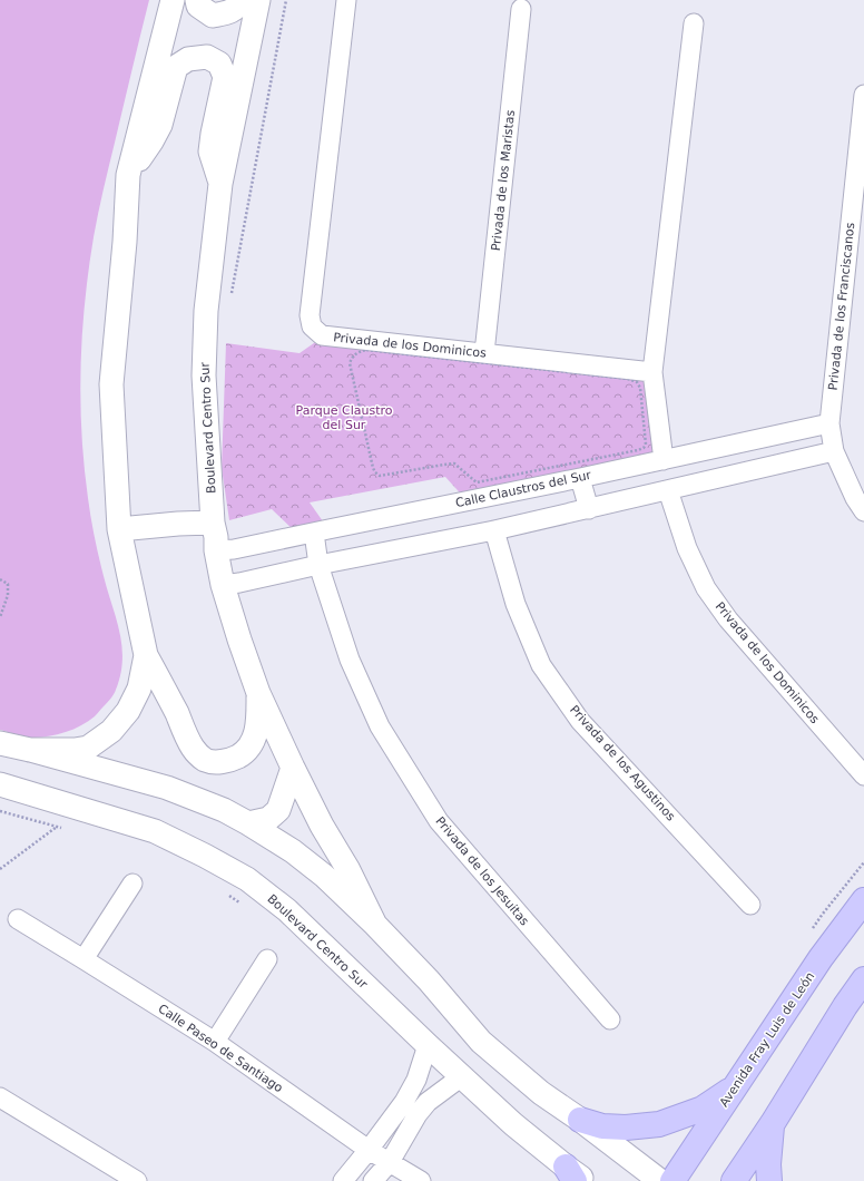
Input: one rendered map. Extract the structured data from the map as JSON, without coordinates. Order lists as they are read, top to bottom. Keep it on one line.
{"streets":{"main road":["Avenida Fray Luis de León"],"street":["Privada de los Maristas","Privada de los Franciscanos","Privada de los Dominicos","Boulevard Centro Sur","Calle Claustros del Sur","Privada de los Agustinos","Privada de los Jesuitas","Calle Paseo de Santiago"]},"crossings":[["Privada de los Maristas","Privada de los Dominicos"],["Privada de los Franciscanos","Calle Claustros del Sur"],["Boulevard Centro Sur","Calle Claustros del Sur"],["Calle Claustros del Sur","Privada de los Jesuitas"]],"parks":["Parque Claustro del Sur"]}
